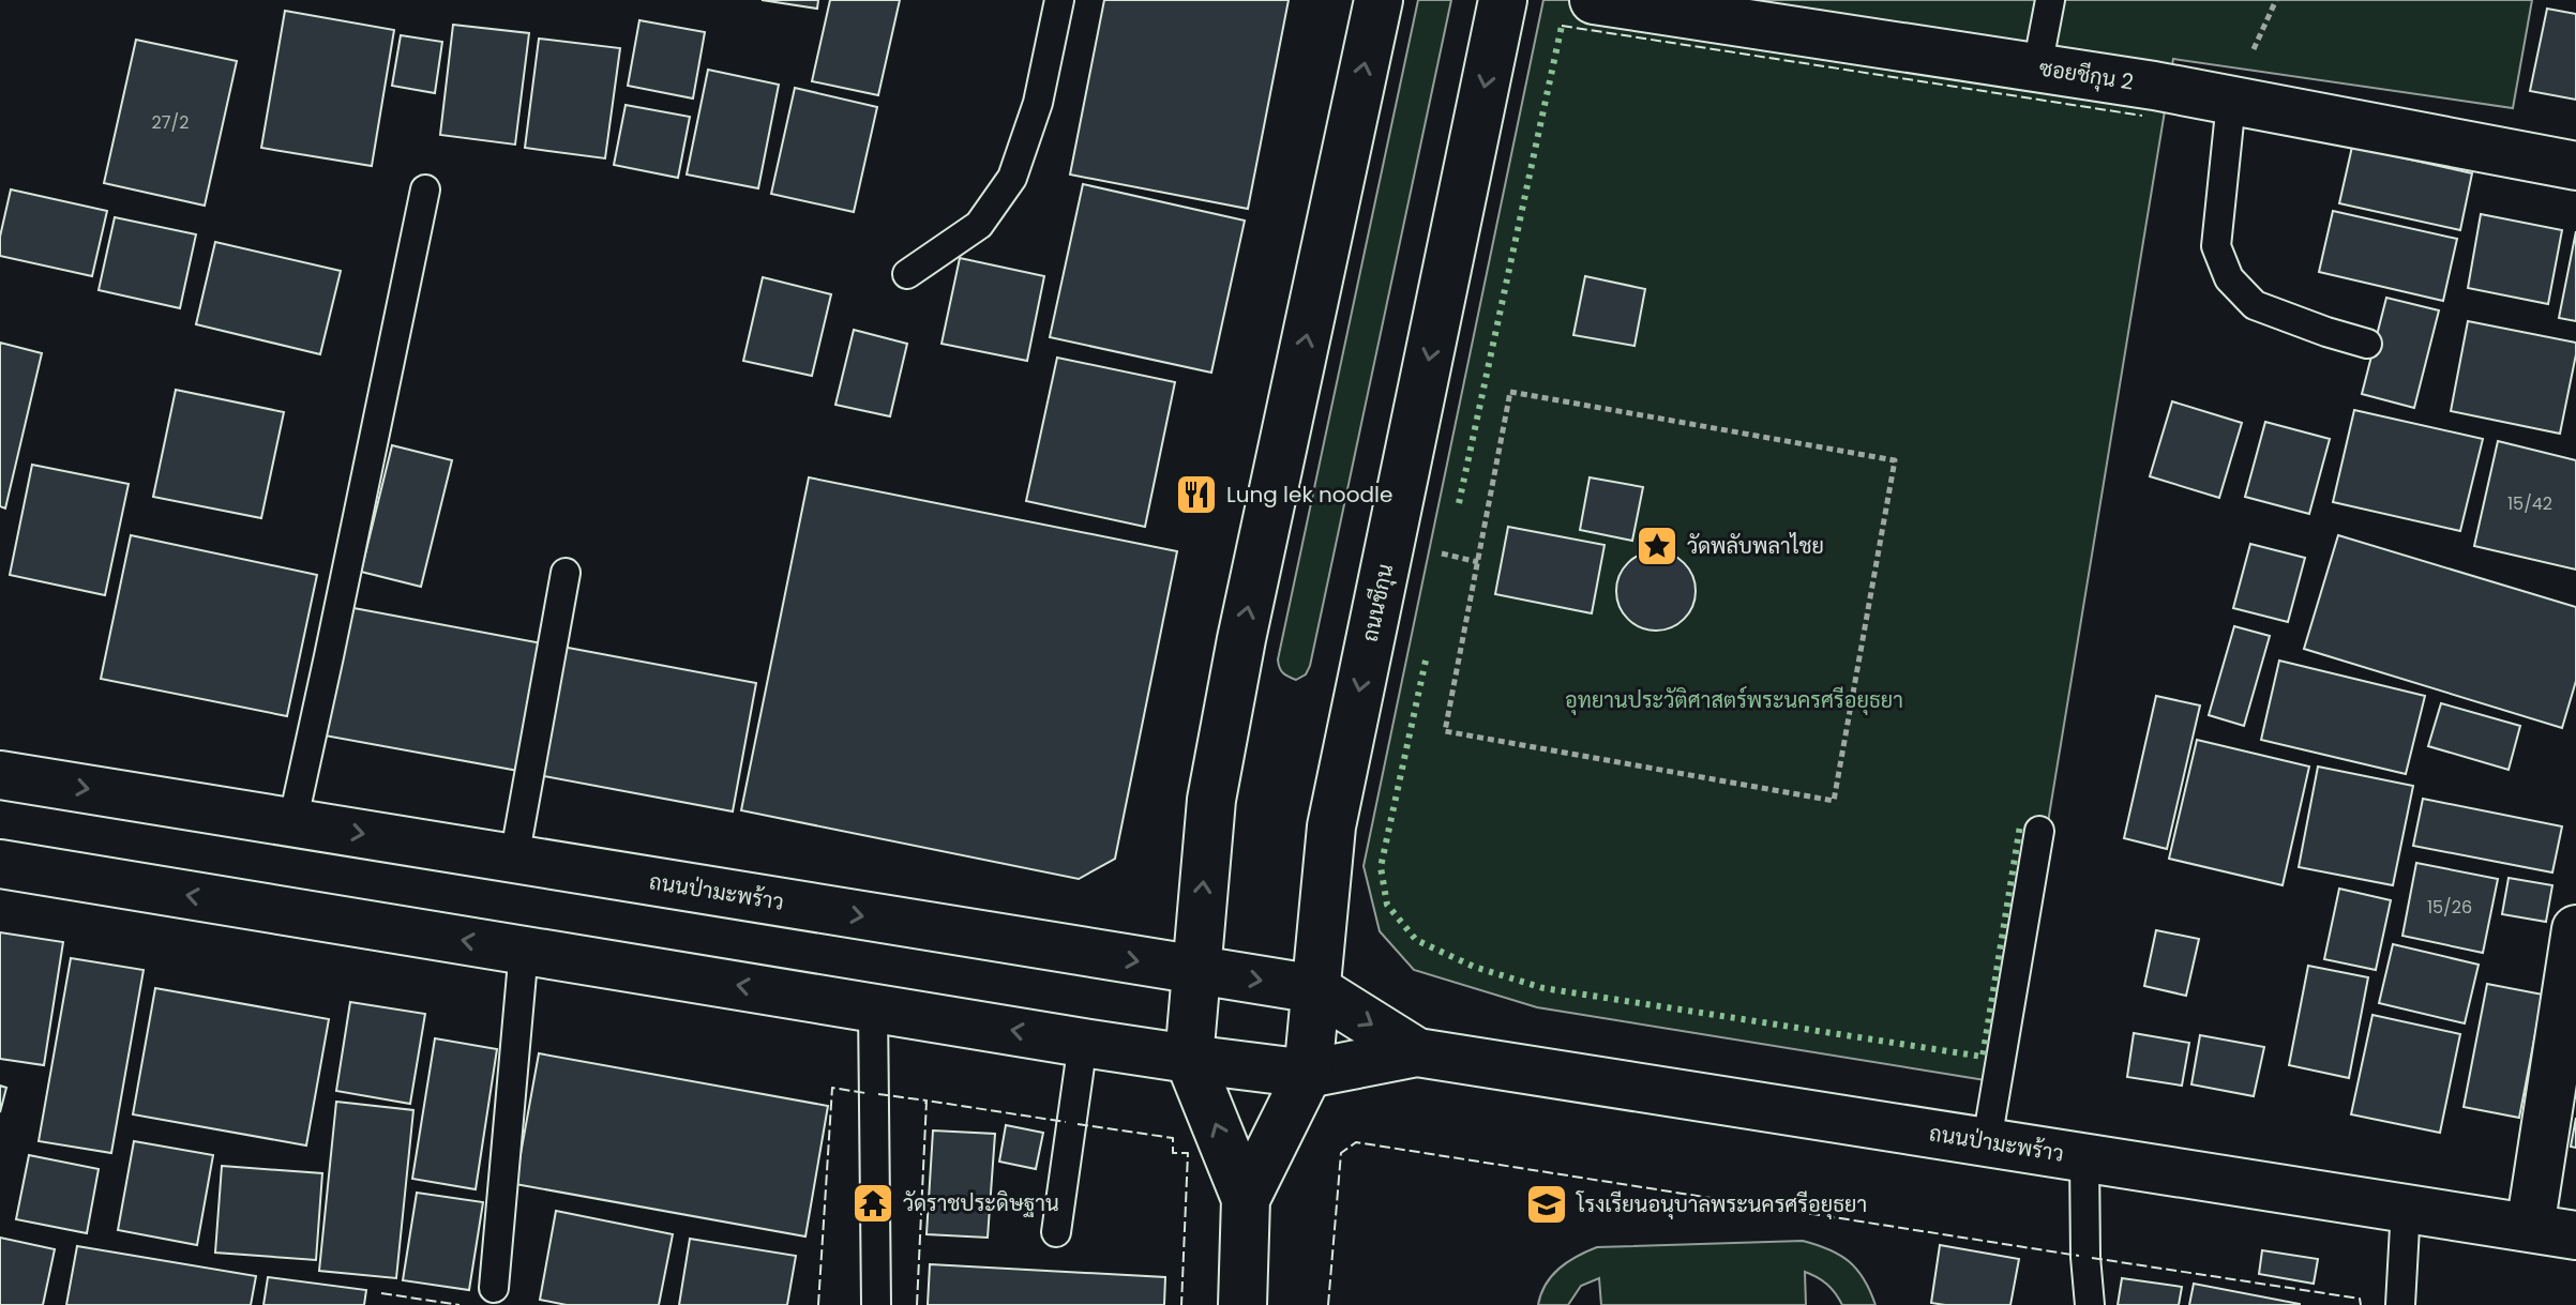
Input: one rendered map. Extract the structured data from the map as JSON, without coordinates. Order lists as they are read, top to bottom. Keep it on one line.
{"streets":{"street":["ซอยชีกุน 2","ถนนชีกุน","ถนนป่ามะพร้าว"]},"crossings":[["ถนนชีกุน","ถนนป่ามะพร้าว"]],"parks":["อุทยานประวัติศาสตร์พระนครศรีอยุธยา"],"places":{"restaurant":["Lung lek noodle"],"place":["วัดพลับพลาไชย"],"temple":["วัดราชประดิษฐาน"],"school or university":["โรงเรียนอนุบาลพระนครศรีอยุธยา"]},"house_numbers":["27/2","15/42","15/26"]}
